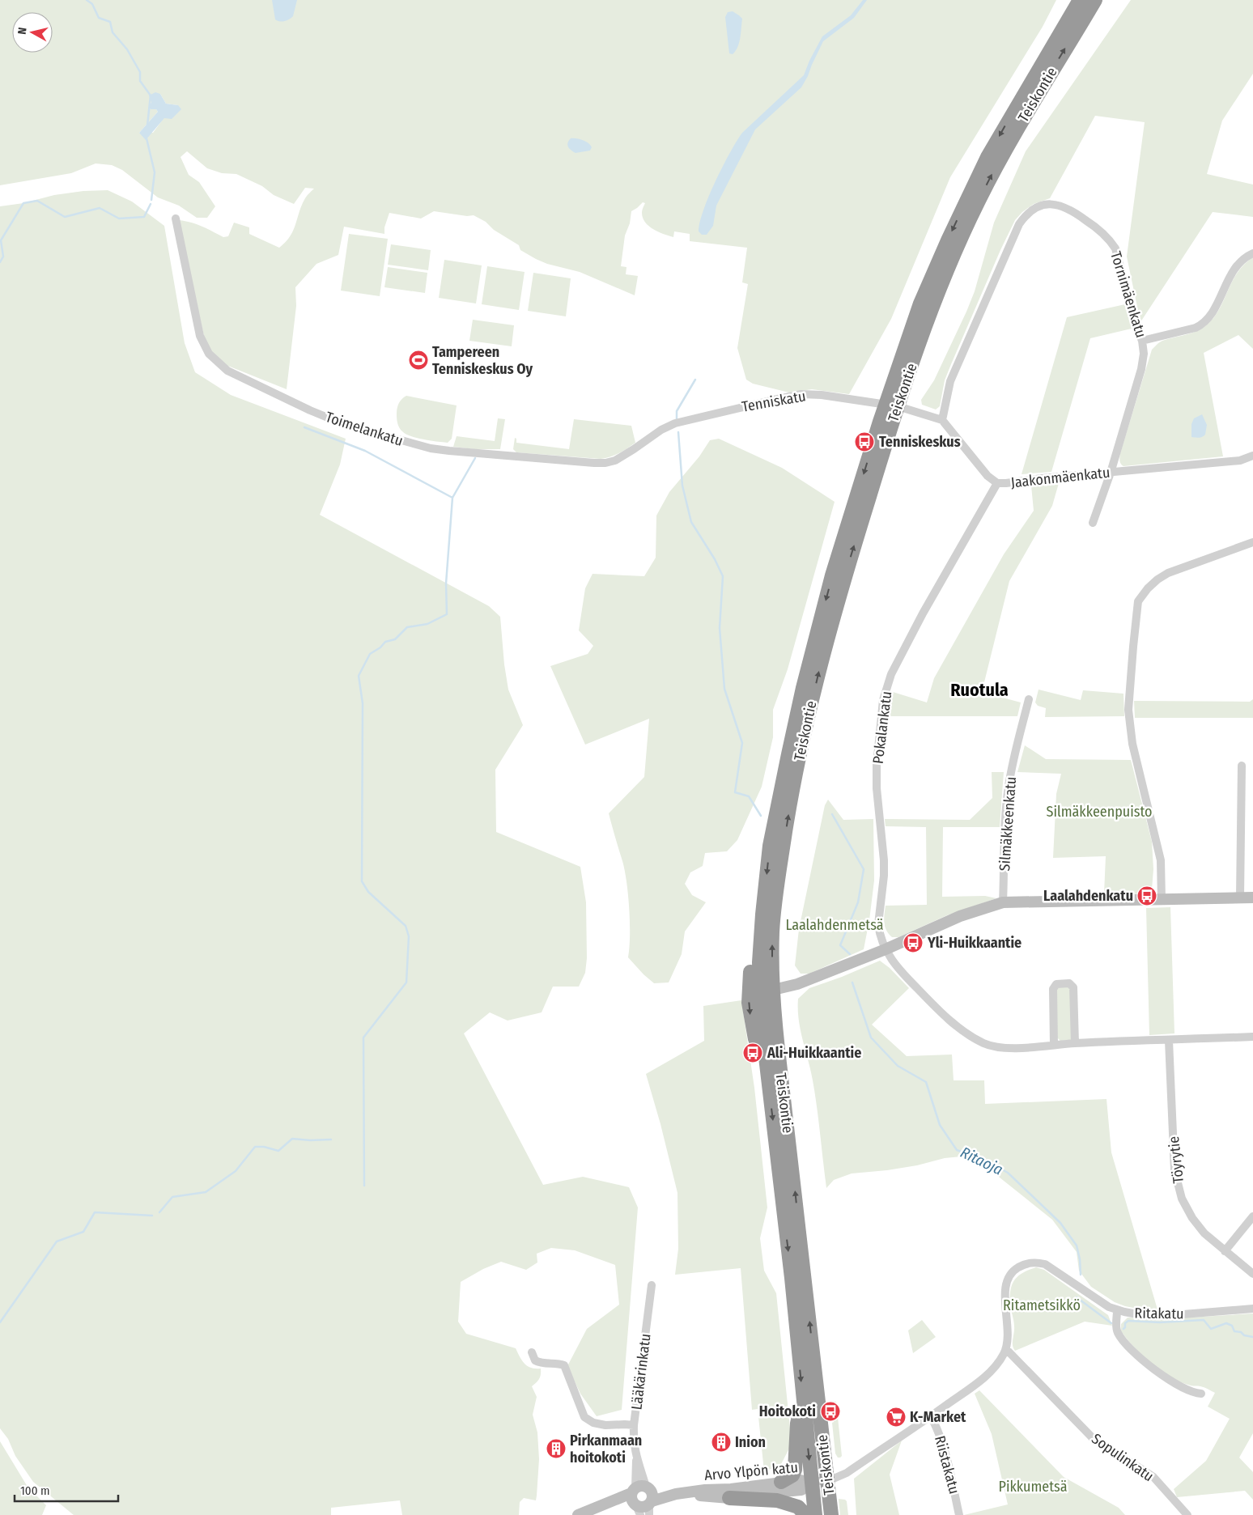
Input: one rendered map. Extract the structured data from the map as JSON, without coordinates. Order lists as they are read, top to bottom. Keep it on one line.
{"streets":{"highway":["Teiskontie"],"street":["Tornimäenkatu","Tenniskatu","Toimelankatu","Jaakonmäenkatu","Pokalankatu","Silmäkkeenkatu","Töyrytie","Ritakatu","Lääkärinkatu","Sopulinkatu","Riistakatu","Arvo Ylpön katu"]},"crossings":[["Teiskontie","Tenniskatu"],["Teiskontie","Ritakatu"],["Teiskontie","Arvo Ylpön katu"],["Tornimäenkatu","Jaakonmäenkatu"],["Tenniskatu","Toimelankatu"],["Jaakonmäenkatu","Pokalankatu"],["Ritakatu","Sopulinkatu"],["Ritakatu","Riistakatu"],["Ritakatu","Arvo Ylpön katu"],["Lääkärinkatu","Arvo Ylpön katu"]],"districts":["Ruotula"],"water":["Ritaoja"],"parks":["Silmäkkeenpuisto","Laalahdenmetsä","Ritametsikkö","Pikkumetsä"],"places":{"sports":["Tampereen Tenniskeskus Oy"],"bus stop":["Tenniskeskus","Laalahdenkatu","Yli-Huikkaantie","Ali-Huikkaantie","Hoitokoti"],"supermarket":["K-Market"],"building":["Inion","Pirkanmaan hoitokoti"]},"scale_bar":"100 m","north":"left"}
